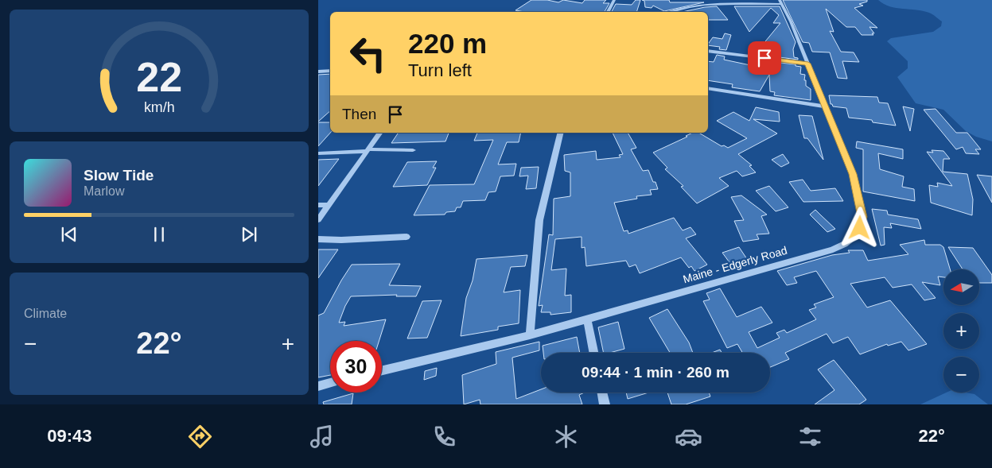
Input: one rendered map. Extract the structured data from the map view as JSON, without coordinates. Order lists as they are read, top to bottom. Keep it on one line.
{"streets":{"street":["Maine - Edgerly Road"]},"north":"left","page":{"turn":["220 m","Turn left"],"then":"Then","song":["Slow Tide","Marlow"],"map_buttons":["+","−"],"tile":"Climate","heat":["−","22°","+"],"limit":"30","trip":"09:44 · 1 min · 260 m","tabs":["09:43","22°"],"gauge":["22","km/h"]}}
